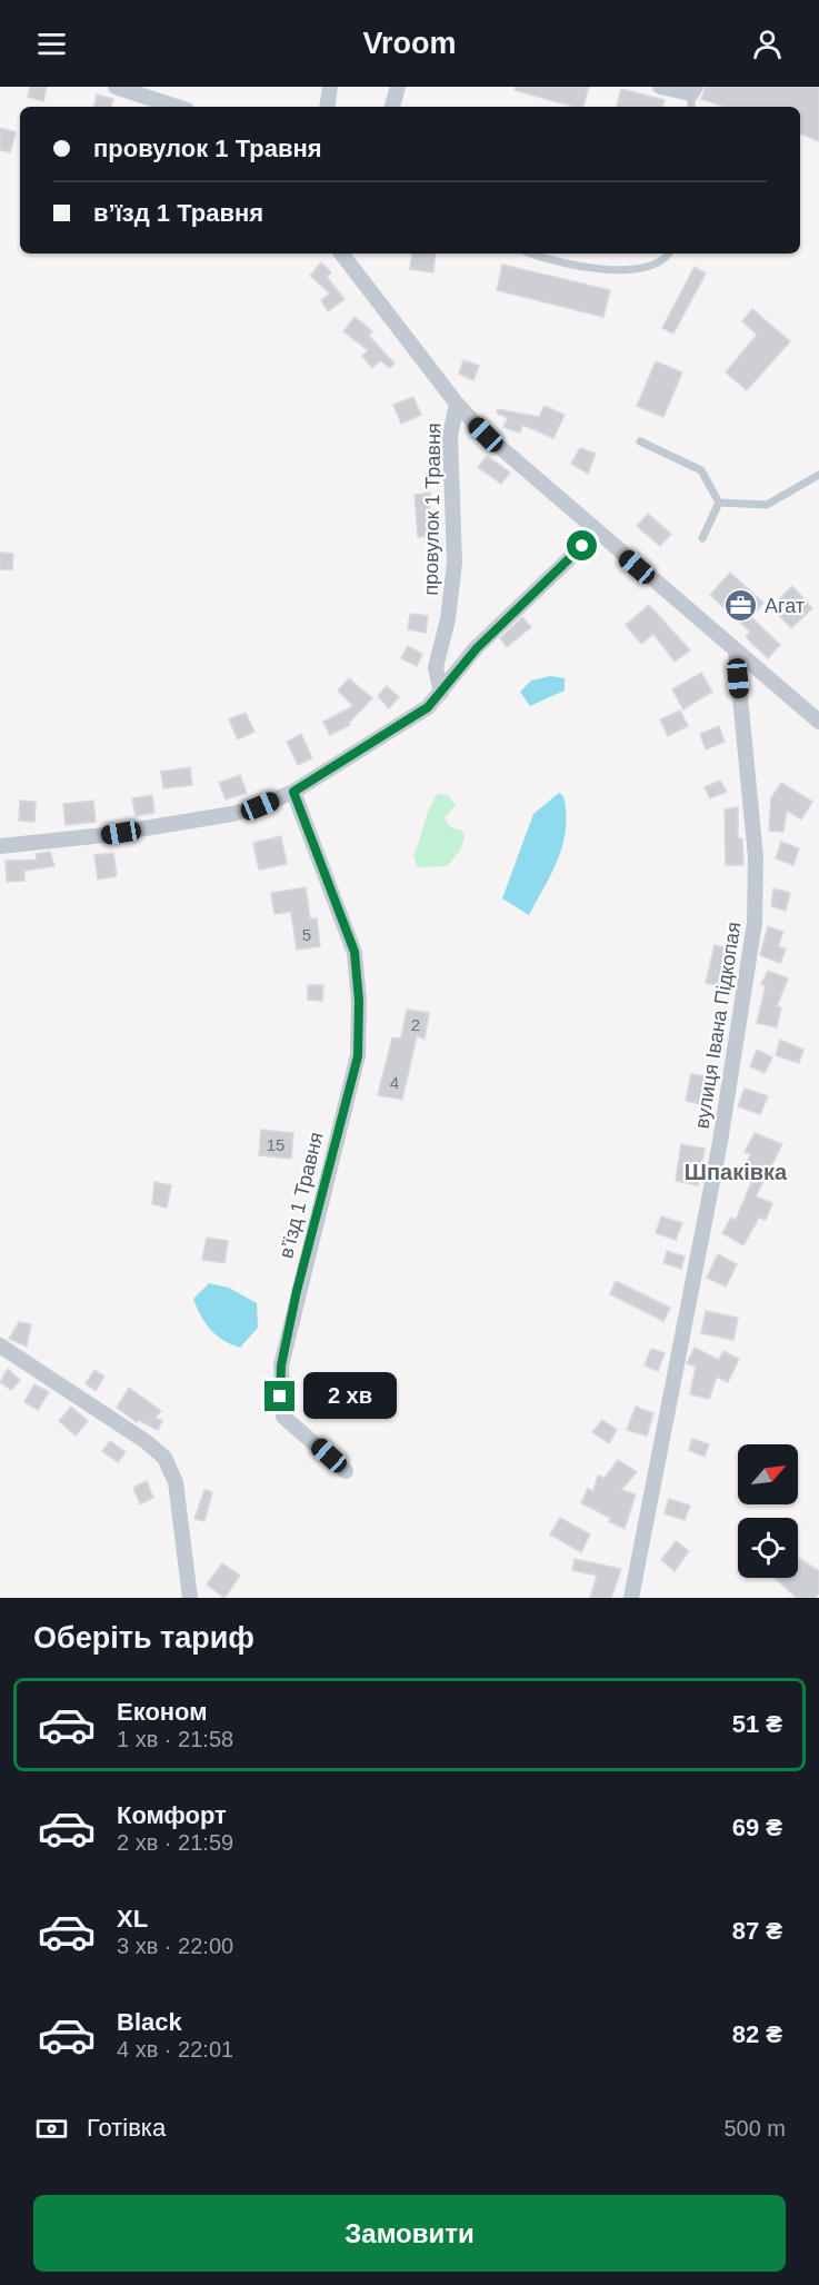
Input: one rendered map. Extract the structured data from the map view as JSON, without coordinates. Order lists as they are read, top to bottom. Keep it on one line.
{"streets":{"street":["провулок 1 Травня","вулиця Івана Підкопая","в’їзд 1 Травня"]},"districts":["Шпаківка"],"places":{"office":["Агат"]},"house_numbers":["5","2","4","15"],"north":"top right","page":{"header":"Vroom","banner":["провулок 1 Травня","в’їзд 1 Травня"],"bubble":"2 хв","heading":"Оберіть тариф","list":[{"name":"Економ","note":"1 хв · 21:58","value":"51 ₴"},{"name":"Комфорт","note":"2 хв · 21:59","value":"69 ₴"},{"name":"XL","note":"3 хв · 22:00","value":"87 ₴"},{"name":"Black","note":"4 хв · 22:01","value":"82 ₴"}],"pay":["Готівка","500 m"],"buttons":"Замовити"}}
